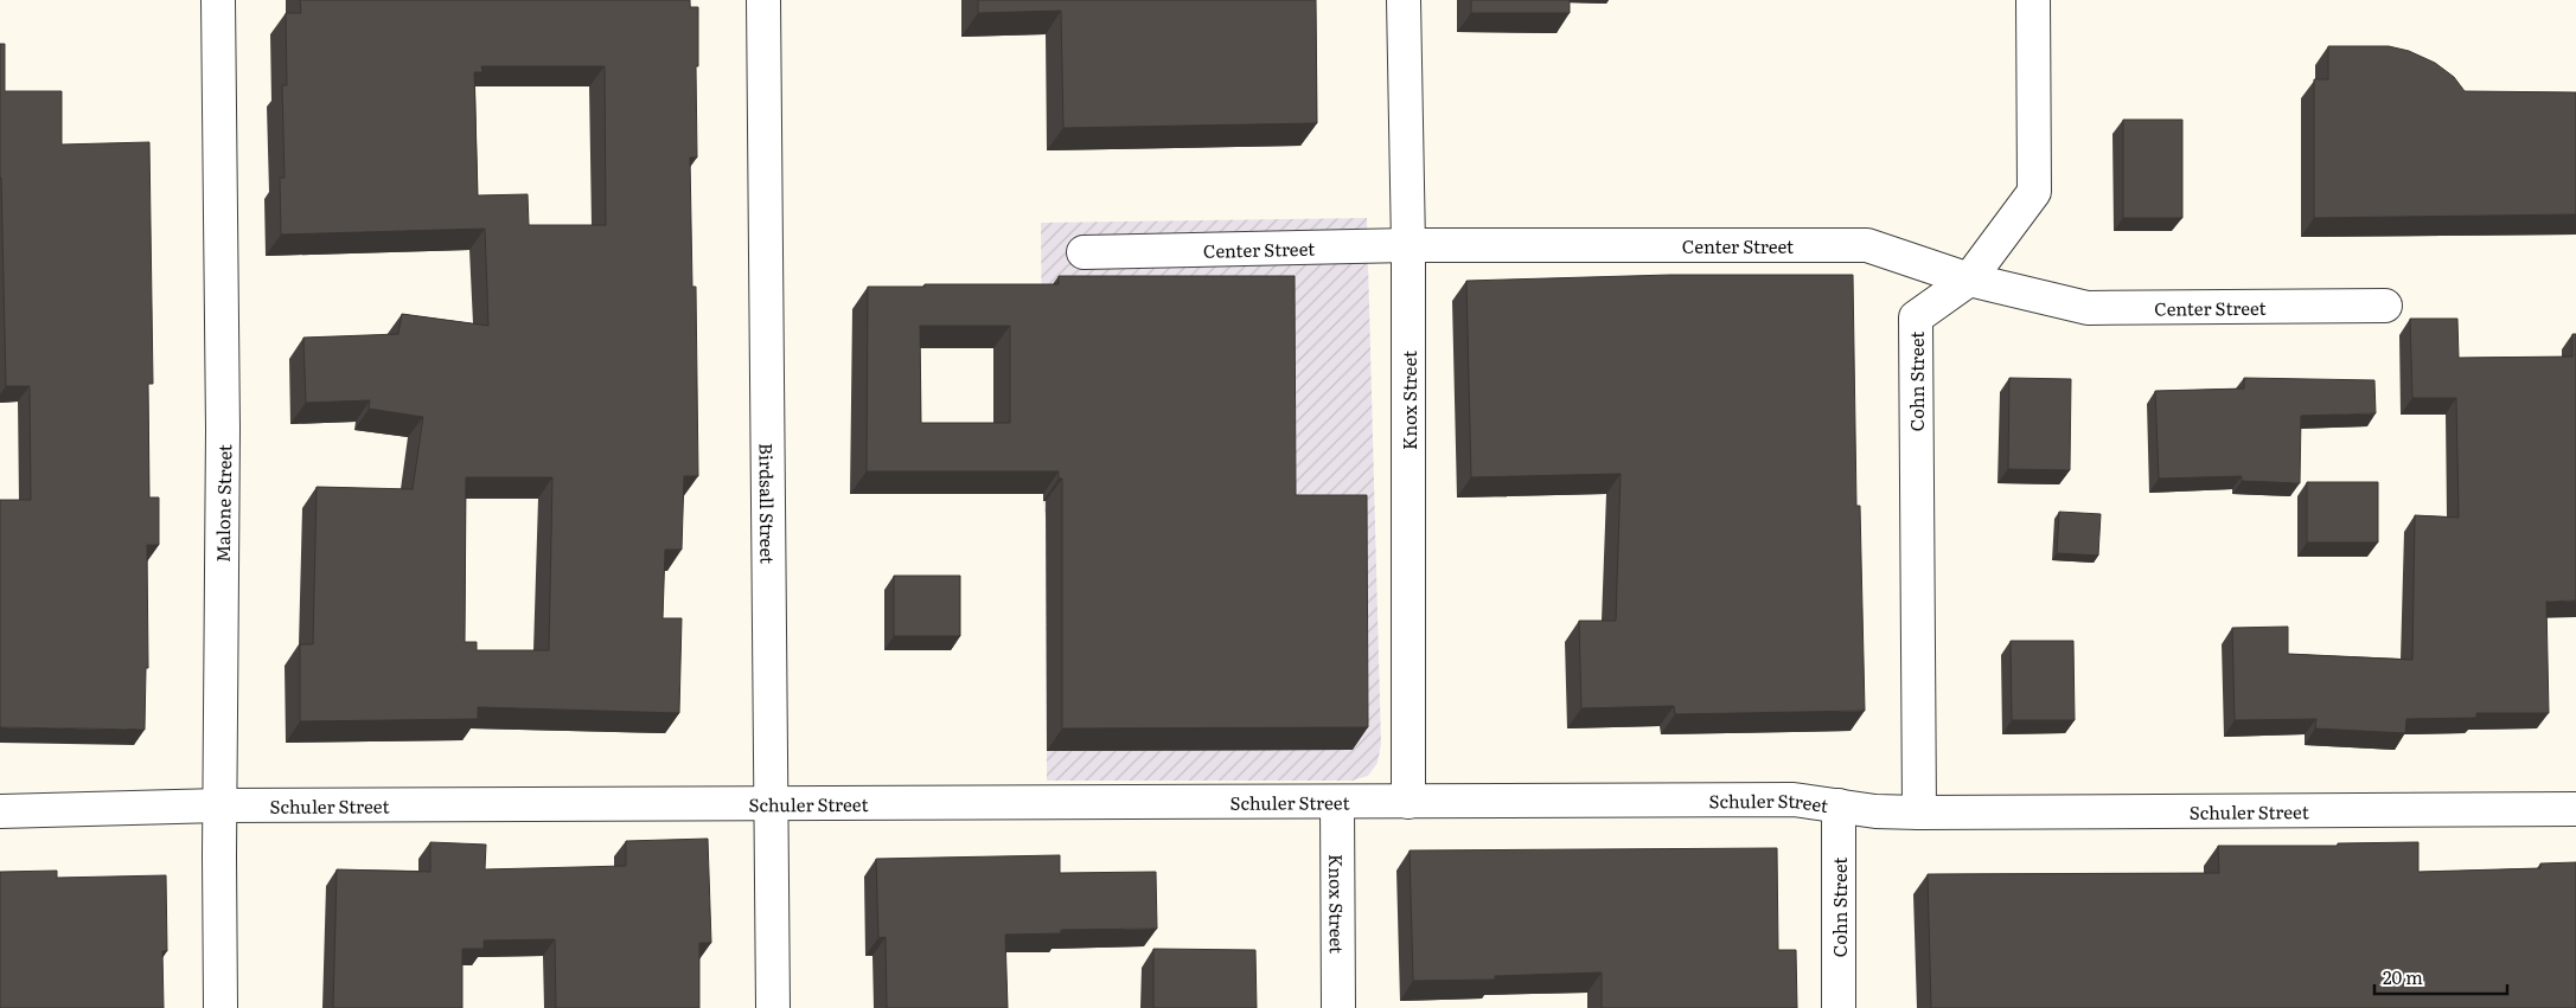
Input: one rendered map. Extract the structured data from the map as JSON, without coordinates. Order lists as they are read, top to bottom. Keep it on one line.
{"streets":{"street":["Center Street","Cohn Street","Knox Street","Malone Street","Birdsall Street","Schuler Street"]},"crossings":[["Center Street","Cohn Street"],["Center Street","Knox Street"],["Cohn Street","Schuler Street"],["Knox Street","Schuler Street"],["Malone Street","Schuler Street"],["Birdsall Street","Schuler Street"]],"scale_bar":"20 m"}
